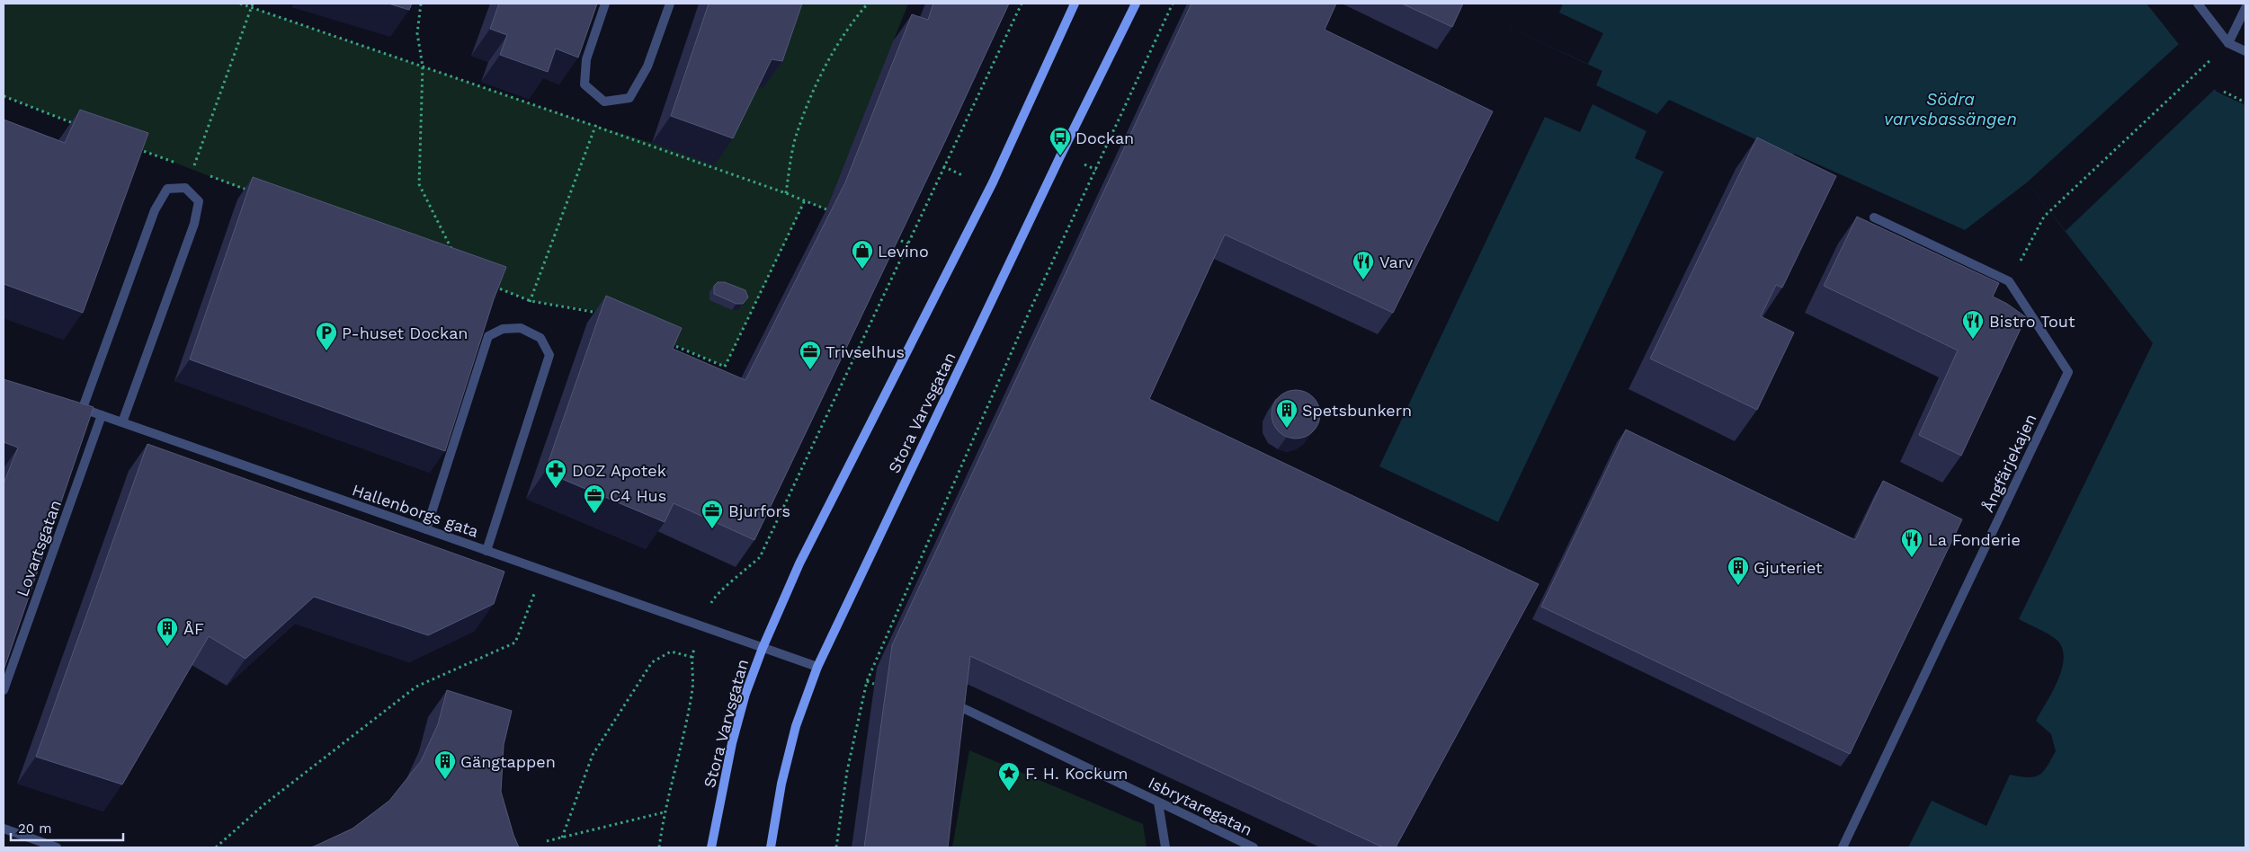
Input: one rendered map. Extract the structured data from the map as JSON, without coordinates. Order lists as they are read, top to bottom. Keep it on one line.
{"streets":{"street":["Stora Varvsgatan","Ångfärjekajen","Hallenborgs gata","Lovartsgatan","Isbrytaregatan"]},"crossings":[["Stora Varvsgatan","Hallenborgs gata"],["Hallenborgs gata","Lovartsgatan"]],"water":["Södra varvsbassängen"],"places":{"bus stop":["Dockan"],"shop":["Levino"],"restaurant":["Varv","Bistro Tout","La Fonderie"],"parking":["P-huset Dockan"],"office":["Trivselhus","C4 Hus","Bjurfors"],"building":["Spetsbunkern","Gjuteriet","ÅF","Gängtappen"],"pharmacy":["DOZ Apotek"],"place":["F. H. Kockum"]},"scale_bar":"20 m"}
